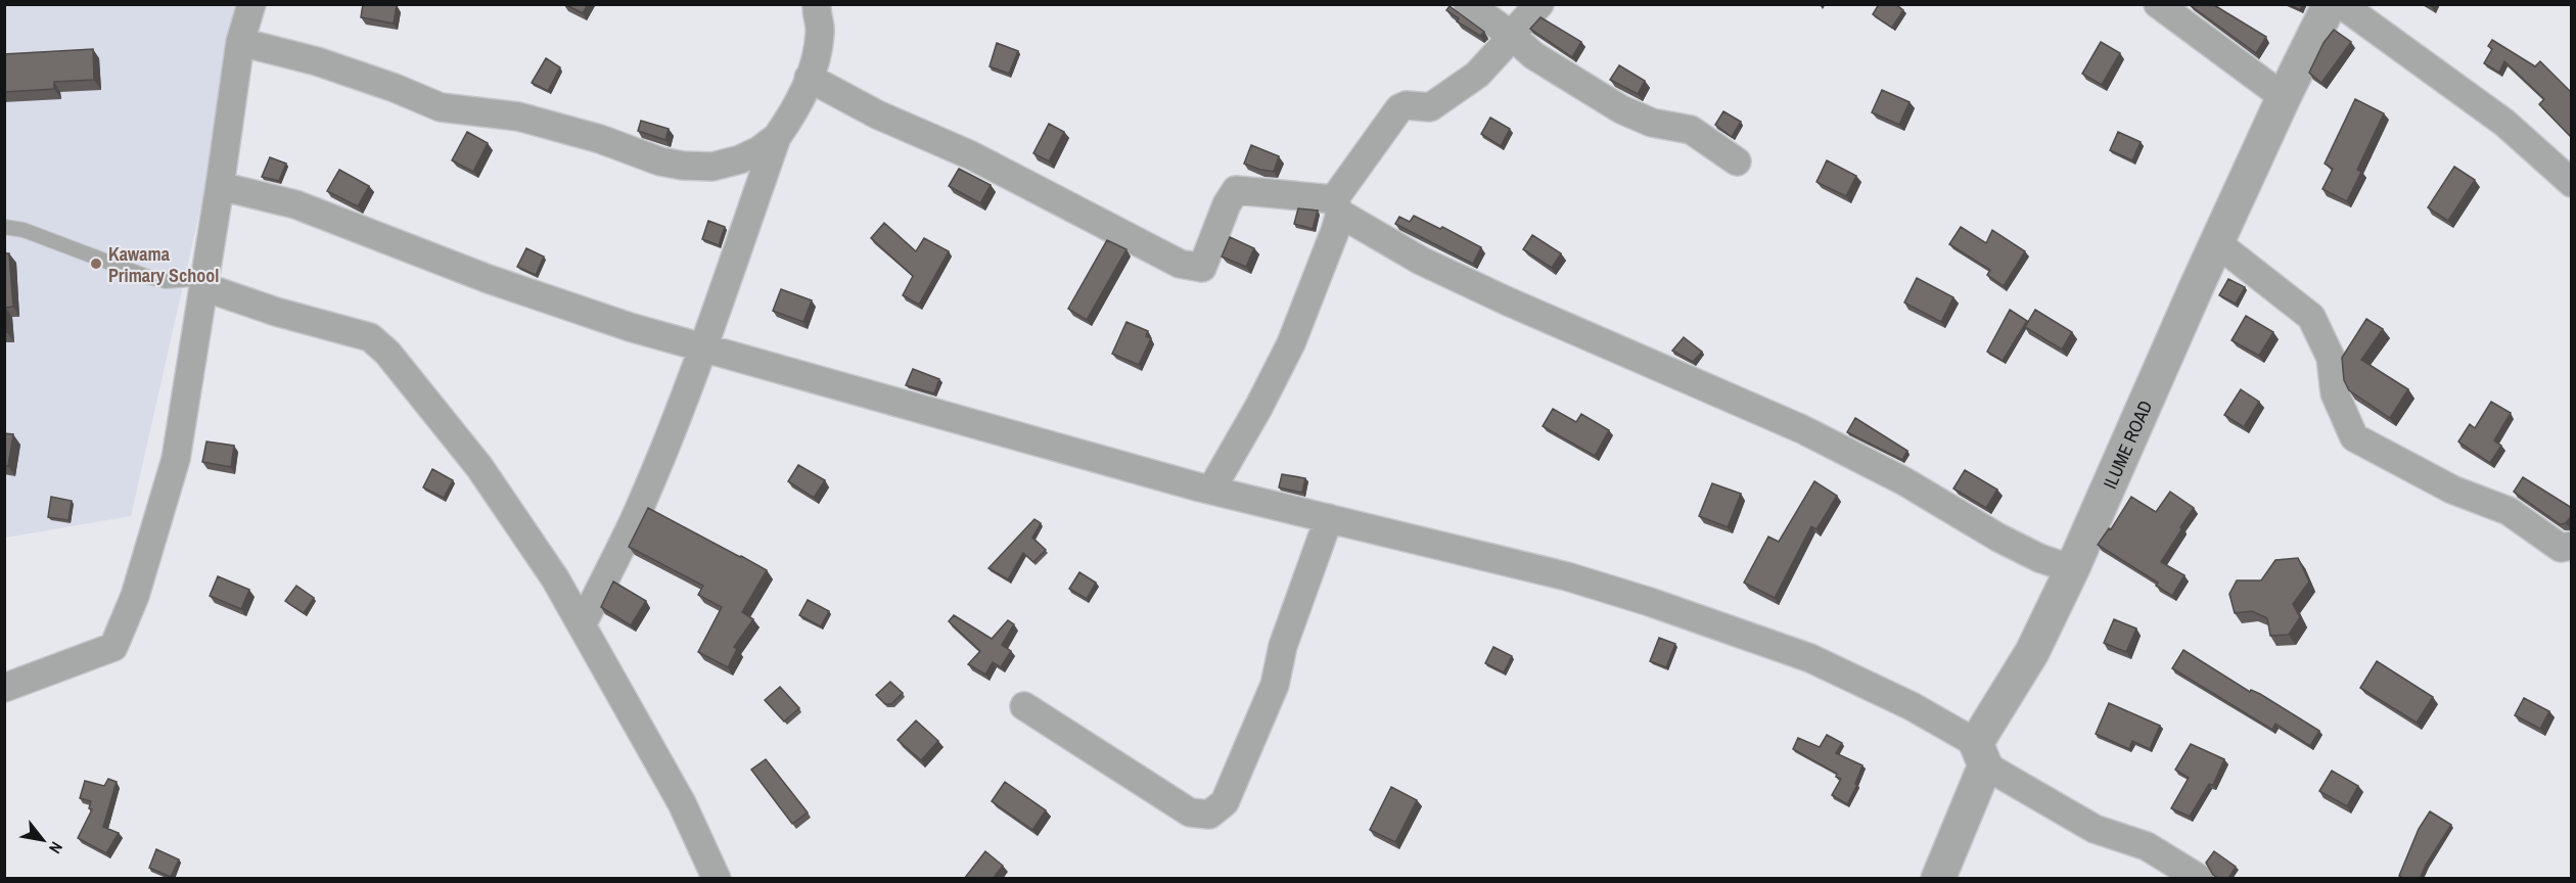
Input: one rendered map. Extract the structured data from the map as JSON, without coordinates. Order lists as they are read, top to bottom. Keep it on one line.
{"streets":{"street":["ILUME ROAD"]},"places":["Kawama Primary School"],"north":"bottom right"}
